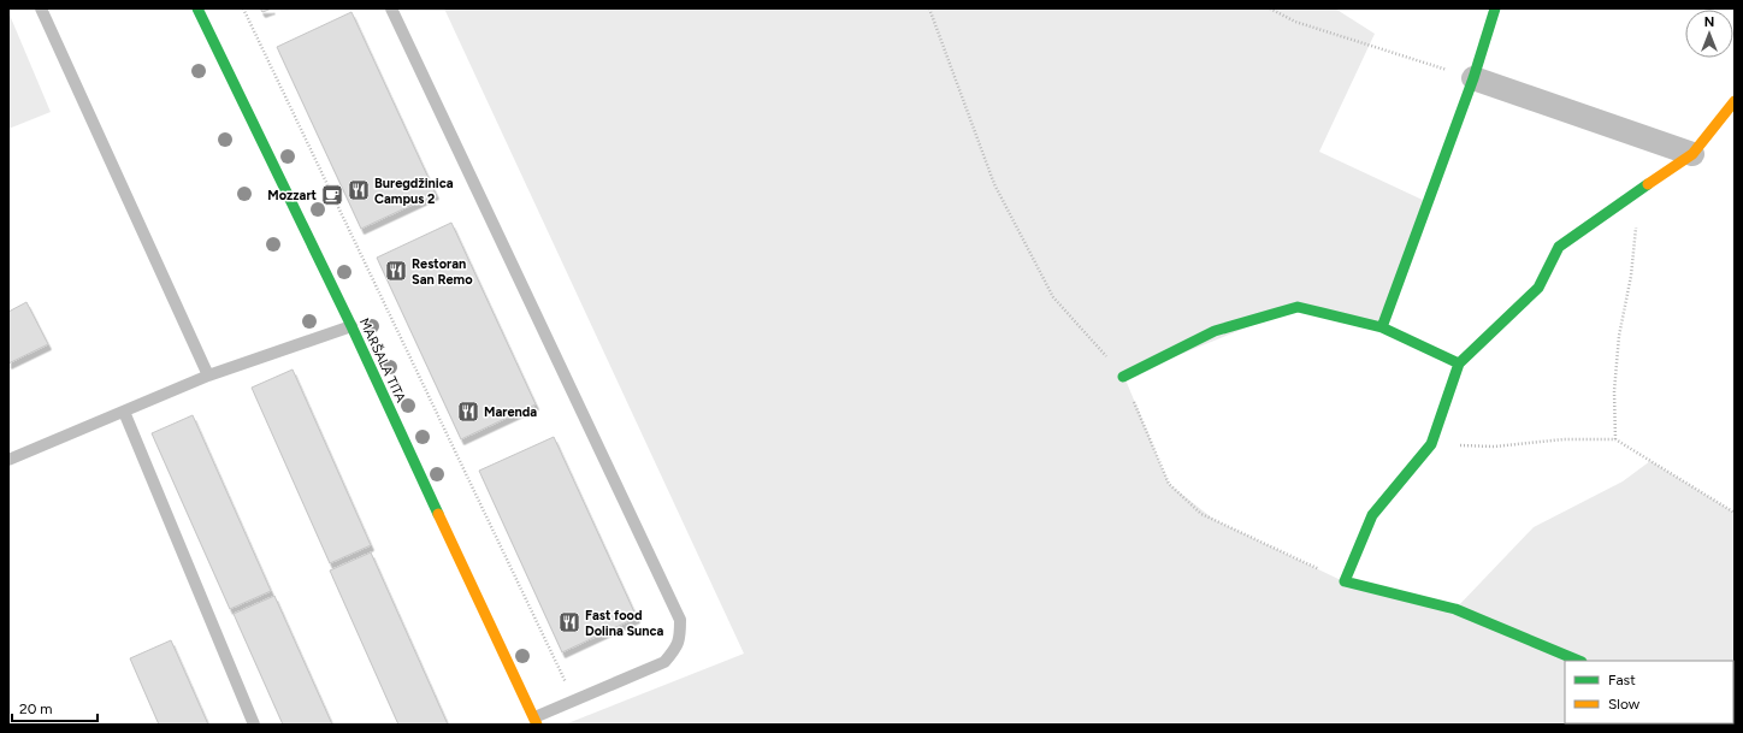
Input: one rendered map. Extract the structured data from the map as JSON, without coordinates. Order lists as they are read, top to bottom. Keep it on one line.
{"streets":{"street":["MARŠALA TITA"]},"places":{"restaurant":["Buregdžinica Campus 2","Restoran San Remo","Marenda","Fast food Dolina Sunca"],"cafe":["Mozzart"]},"legend":["Fast","Slow"],"scale_bar":"20 m","north":"top"}
